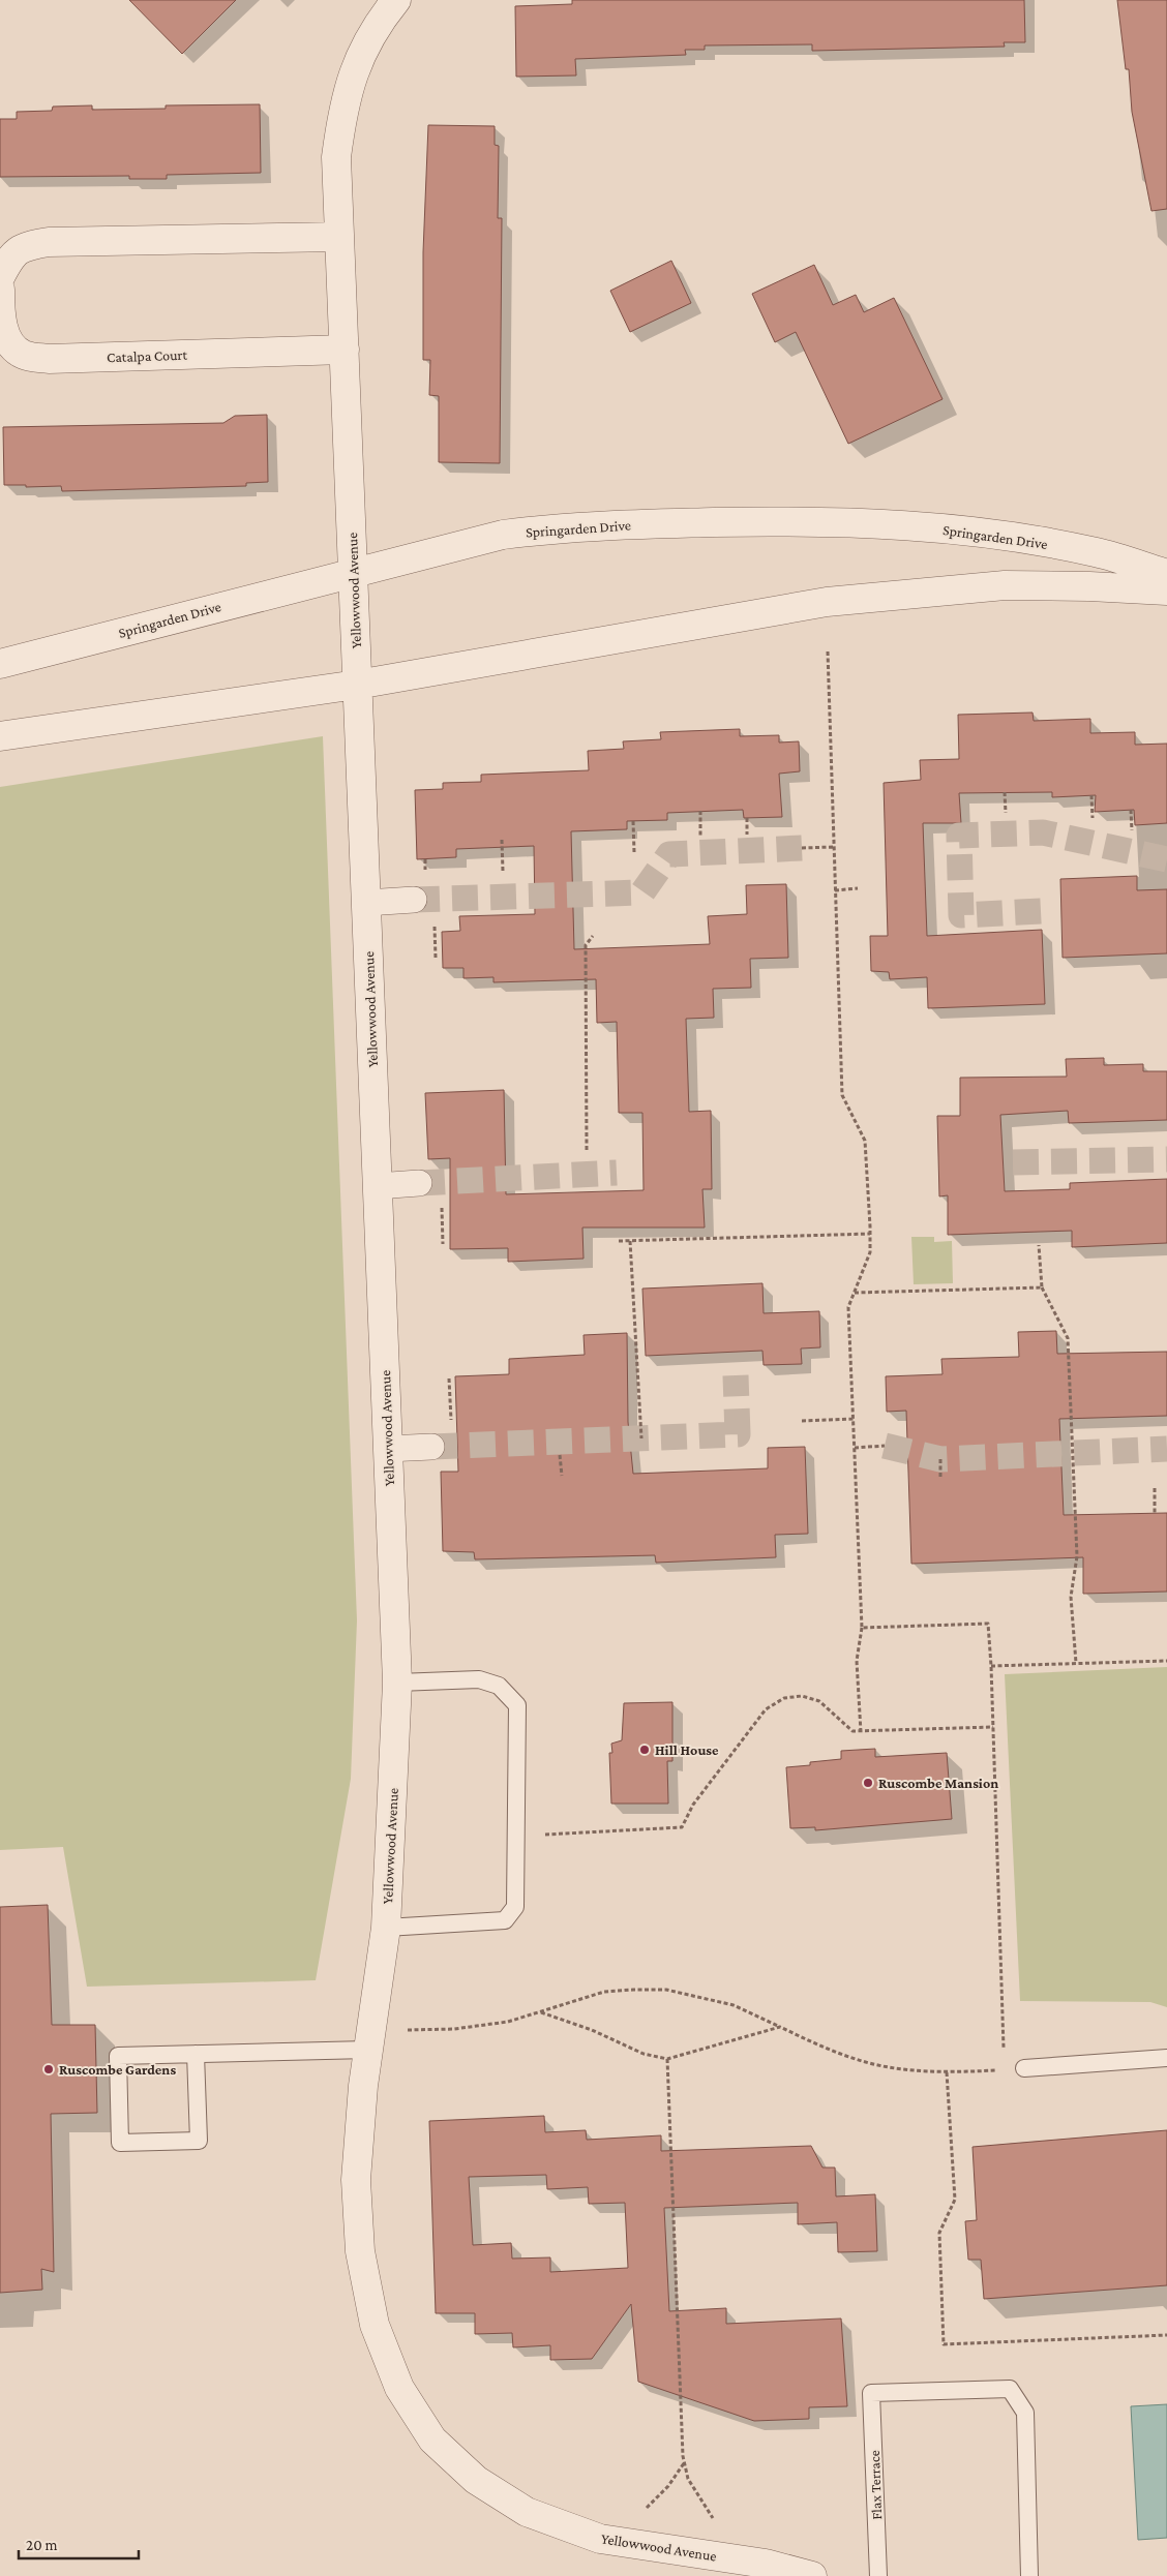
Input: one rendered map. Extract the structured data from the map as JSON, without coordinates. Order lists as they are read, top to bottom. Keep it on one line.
{"streets":{"street":["Catalpa Court","Springarden Drive","Yellowwood Avenue"],"lane":["Flax Terrace"]},"crossings":[["Catalpa Court","Yellowwood Avenue"],["Springarden Drive","Yellowwood Avenue"]],"places":["Hill House","Ruscombe Mansion","Ruscombe Gardens"],"scale_bar":"20 m"}
